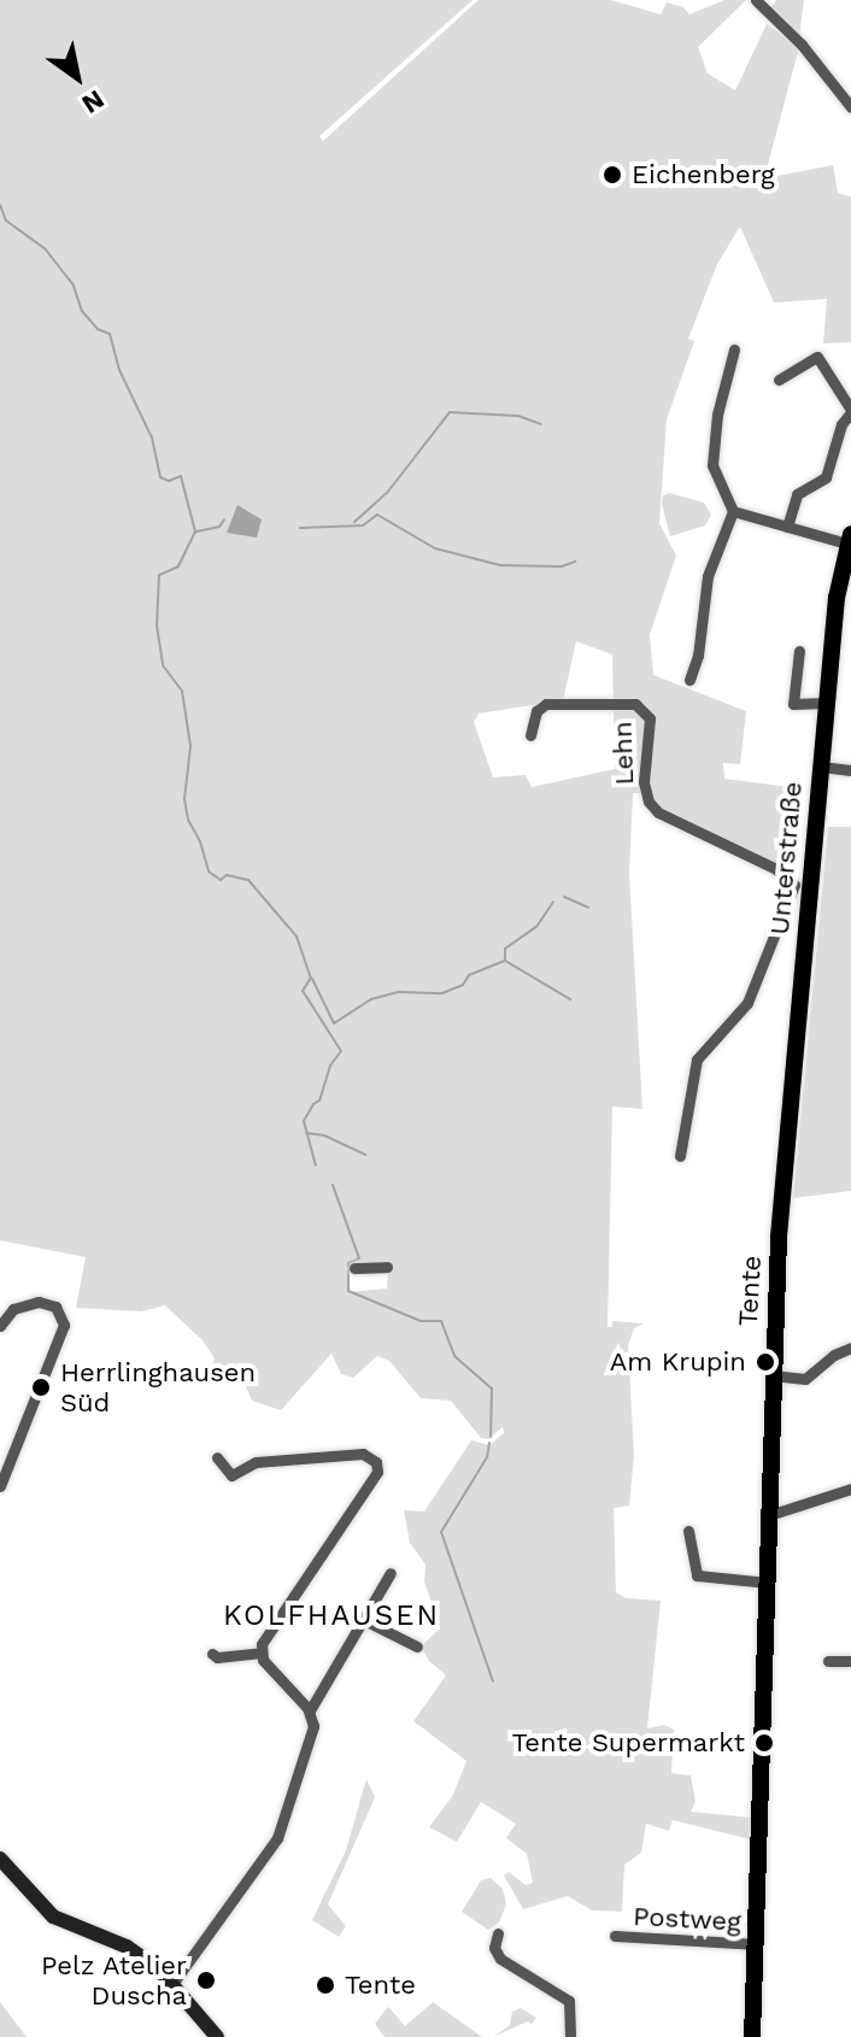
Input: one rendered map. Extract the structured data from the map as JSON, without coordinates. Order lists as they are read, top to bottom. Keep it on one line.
{"streets":{"main road":["Unterstraße","Tente"],"street":["Lehn","Postweg"]},"crossings":[["Lehn","Unterstraße"],["Unterstraße","Tente"],["Tente","Postweg"]],"districts":["KOLFHAUSEN"],"places":["Eichenberg","Am Krupin","Herrlinghausen Süd","Tente Supermarkt","Pelz Atelier Duscha","Tente"],"north":"bottom right"}
